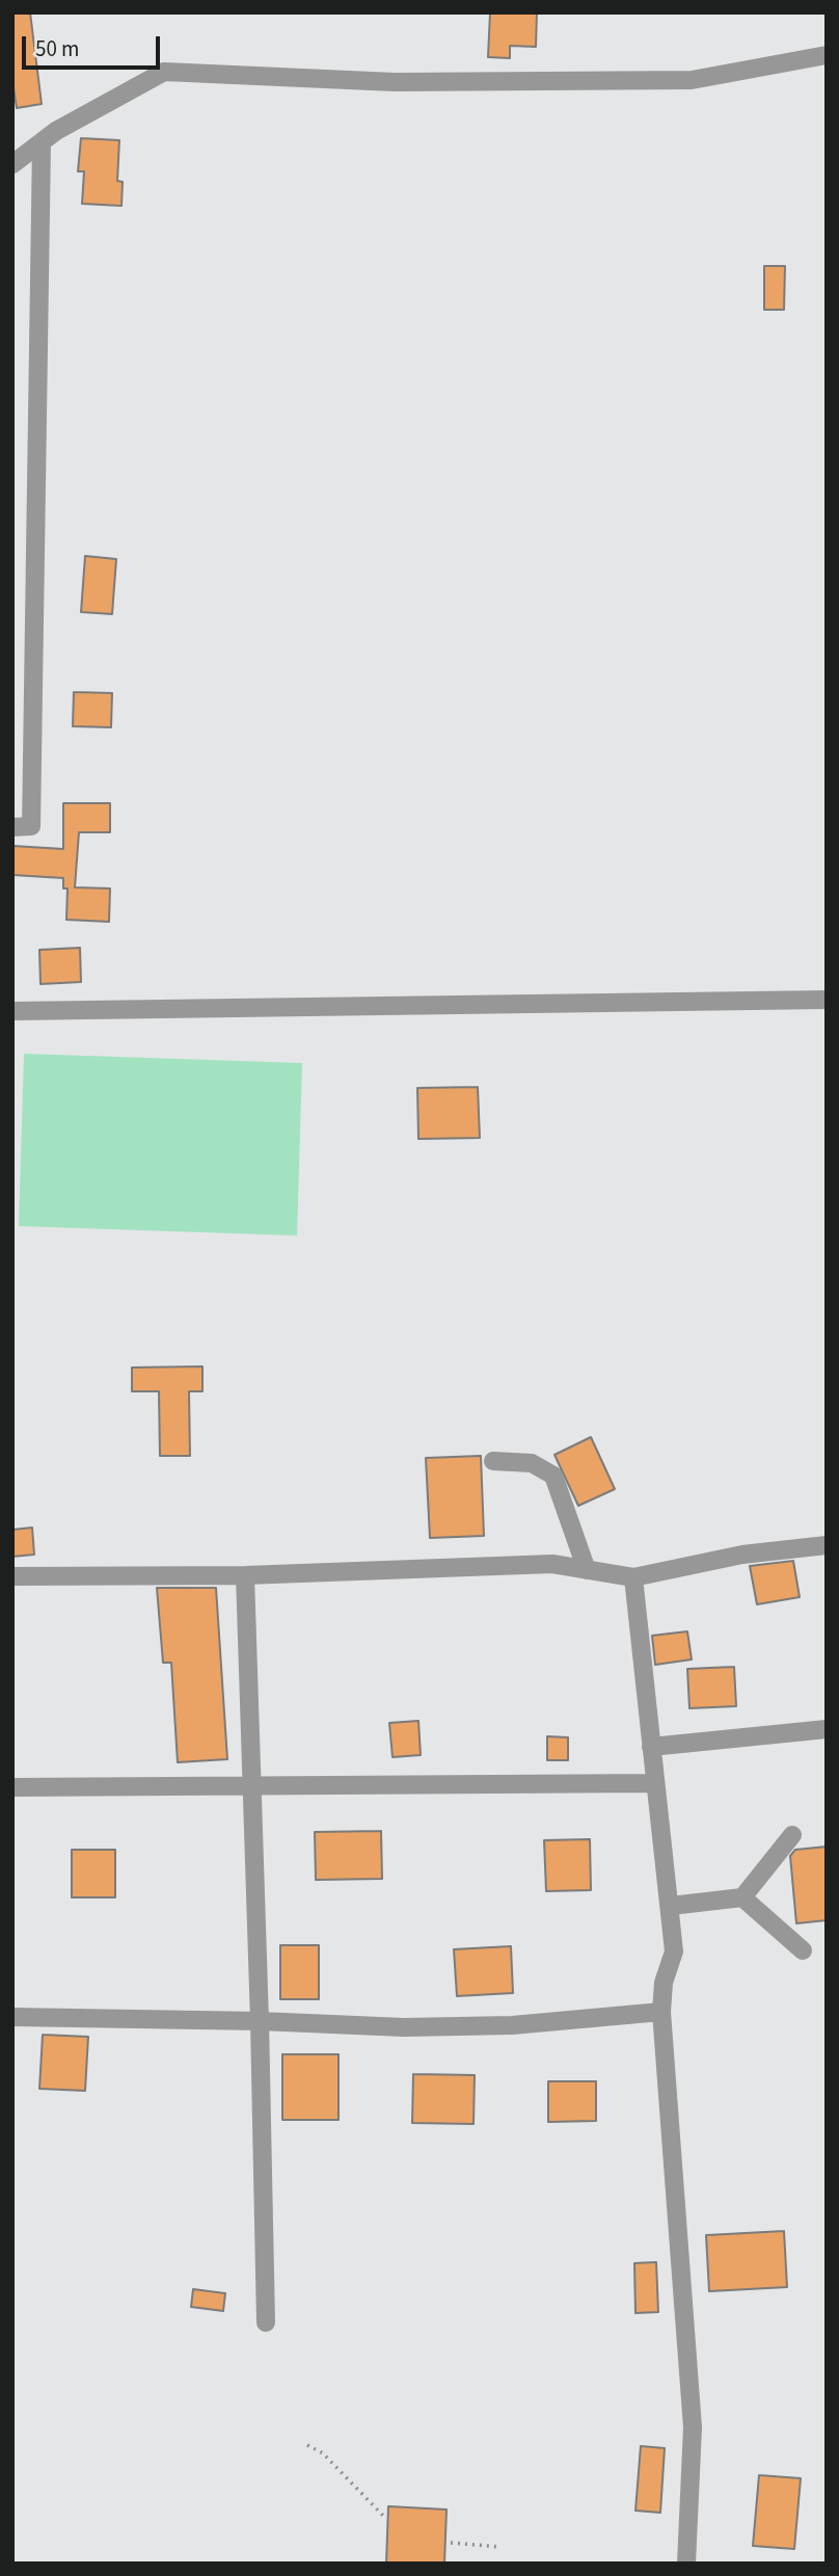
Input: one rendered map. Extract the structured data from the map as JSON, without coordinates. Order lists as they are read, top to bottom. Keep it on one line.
{"scale_bar":"50 m"}
